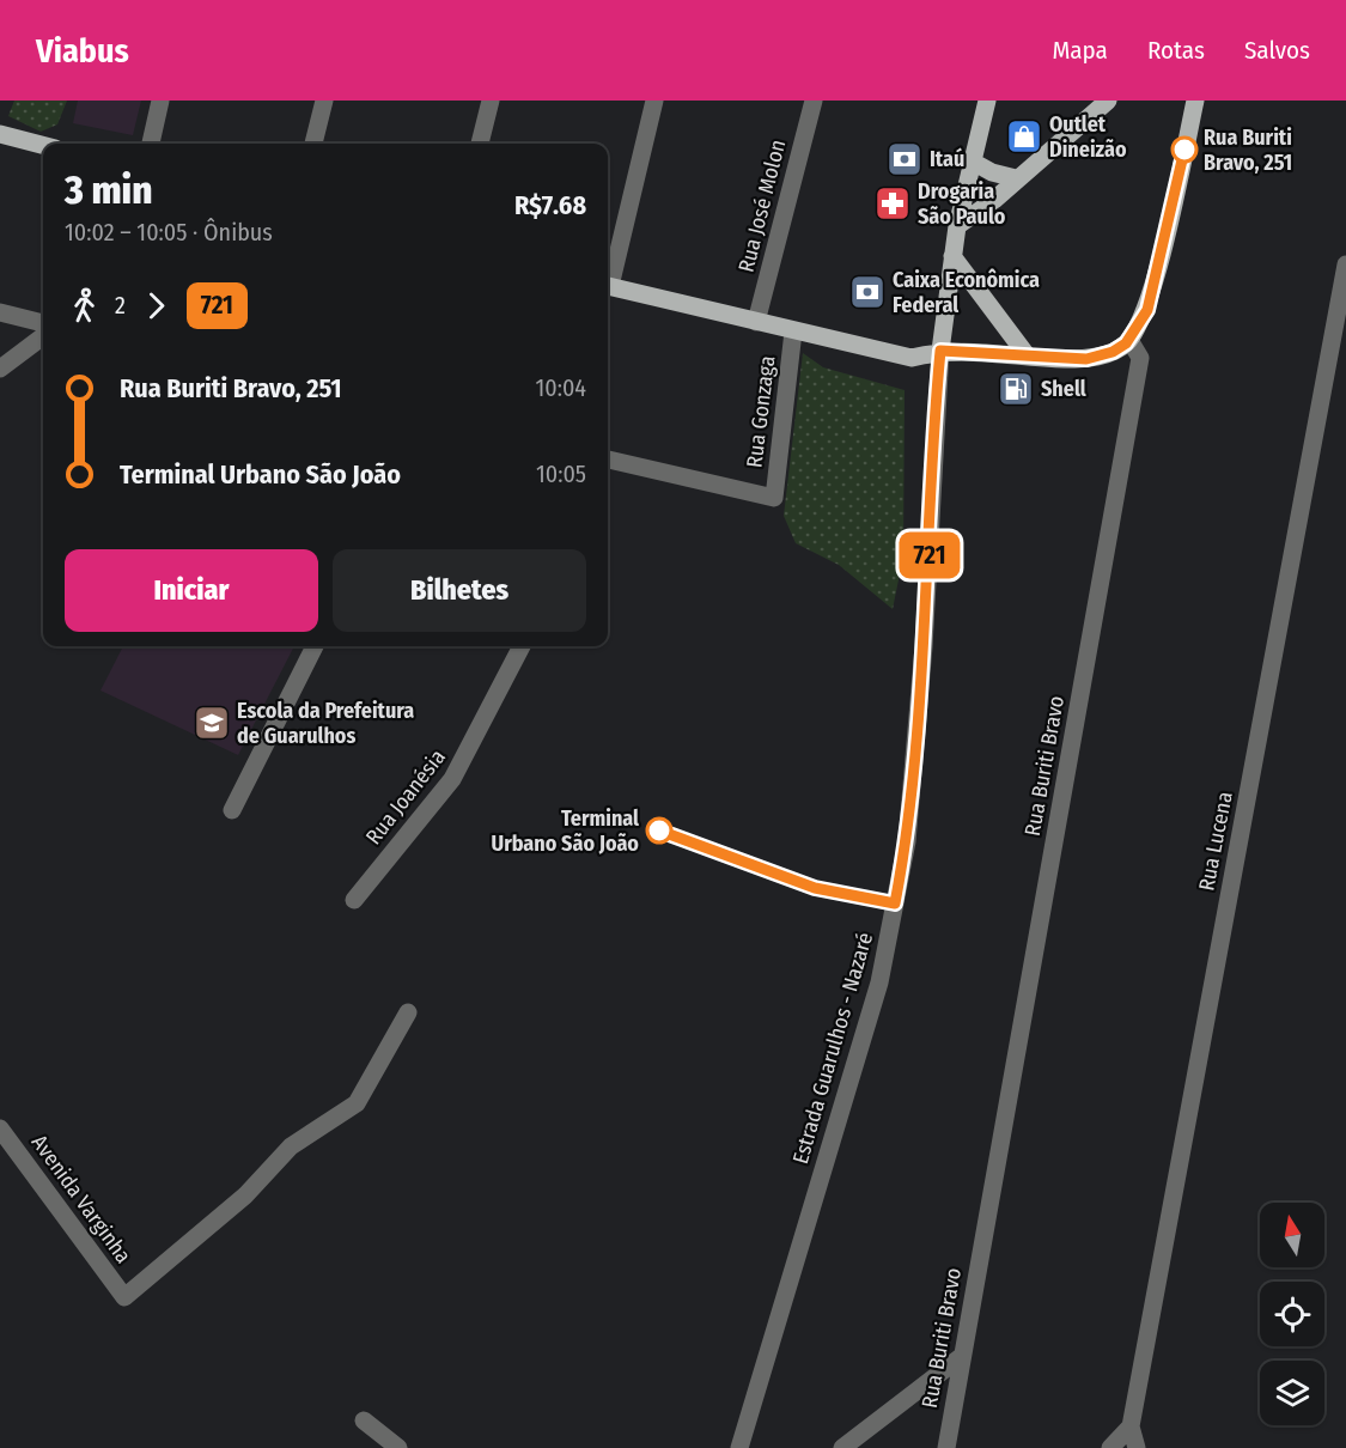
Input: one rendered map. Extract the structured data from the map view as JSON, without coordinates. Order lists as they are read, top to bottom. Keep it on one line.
{"streets":{"street":["Rua José Molon","Rua Gonzaga","Rua Buriti Bravo","Rua Joanésia","Rua Lucena","Estrada Guarulhos - Nazaré","Avenida Varginha"]},"places":{"shop":["Outlet Dineizão"],"other":["Rua Buriti Bravo, 251","Terminal Urbano São João"],"bank":["Itaú","Caixa Econômica Federal"],"pharmacy":["Drogaria São Paulo"],"fuel station":["Shell"],"school or university":["Escola da Prefeitura de Guarulhos"]},"lines":["bus line 721"],"north":"top","page":{"header":"Viabus","nav":["Mapa","Rotas","Salvos"],"on_map":"721","heading":["3 min","10:02 – 10:05 · Ônibus","R$7.68"],"legs":["2","721"],"list":[{"name":"Rua Buriti Bravo, 251","value":"10:04"},{"name":"Terminal Urbano São João","value":"10:05"}],"buttons":["Iniciar","Bilhetes"]}}
